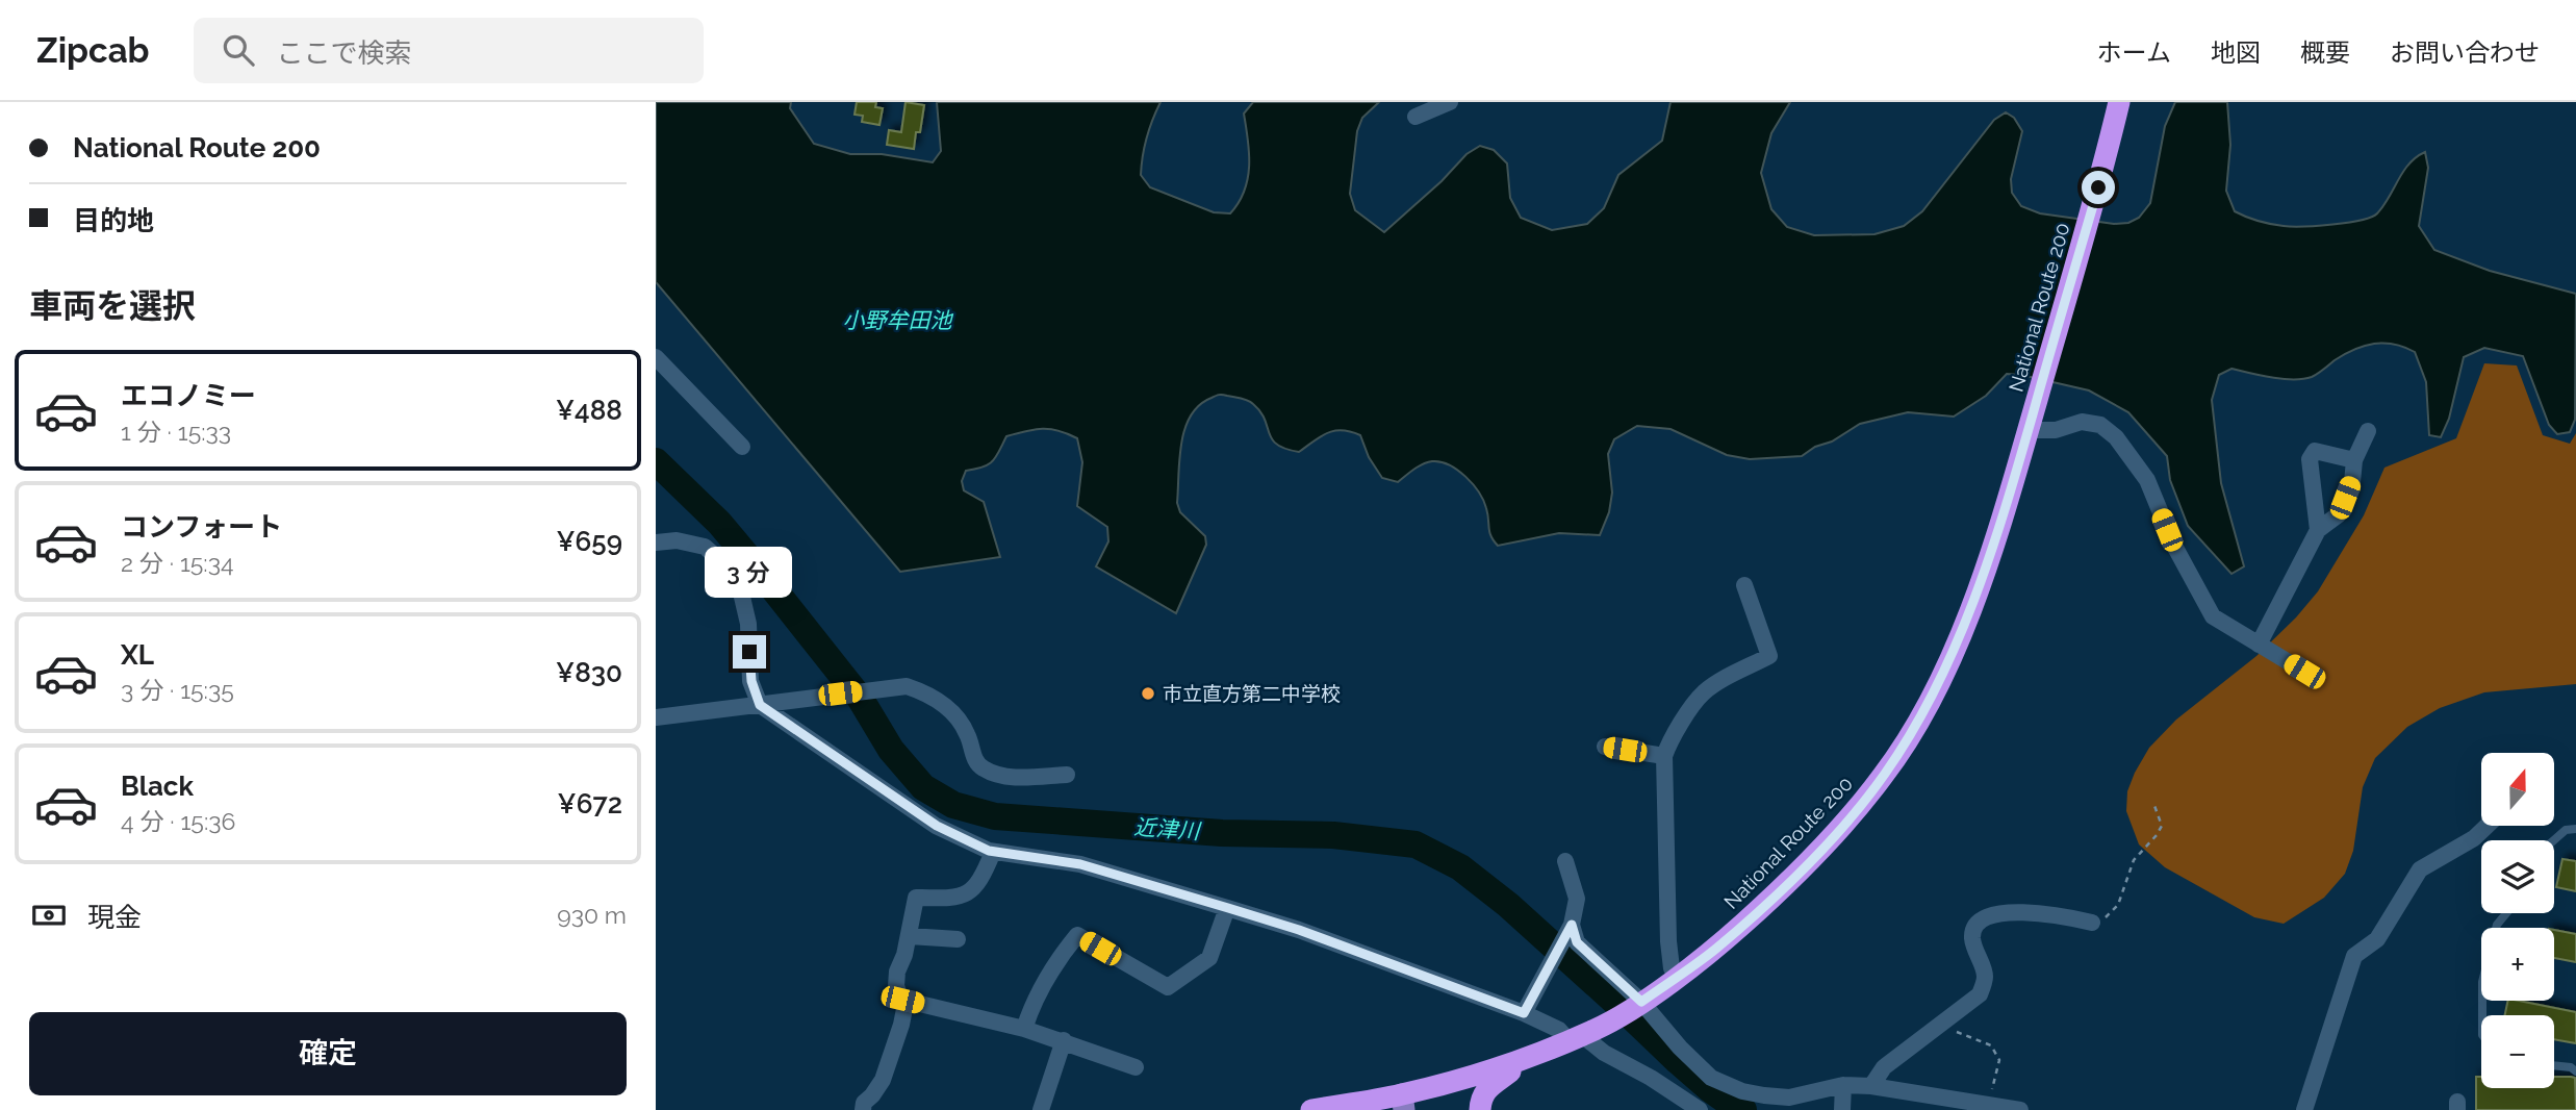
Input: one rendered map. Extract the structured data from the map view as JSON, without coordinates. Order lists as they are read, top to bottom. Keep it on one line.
{"streets":{"highway":["National Route 200"]},"water":["小野牟田池","近津川"],"places":["市立直方第二中学校"],"north":"top","page":{"header":"Zipcab","search":"ここで検索","nav":["ホーム","地図","概要","お問い合わせ"],"banner":["National Route 200","目的地"],"heading":"車両を選択","list":[{"name":"エコノミー","note":"1 分 · 15:33","value":"¥488"},{"name":"コンフォート","note":"2 分 · 15:34","value":"¥659"},{"name":"XL","note":"3 分 · 15:35","value":"¥830"},{"name":"Black","note":"4 分 · 15:36","value":"¥672"}],"bubble":"3 分","map_buttons":["+","−"],"pay":["現金","930 m"],"buttons":"確定"}}
